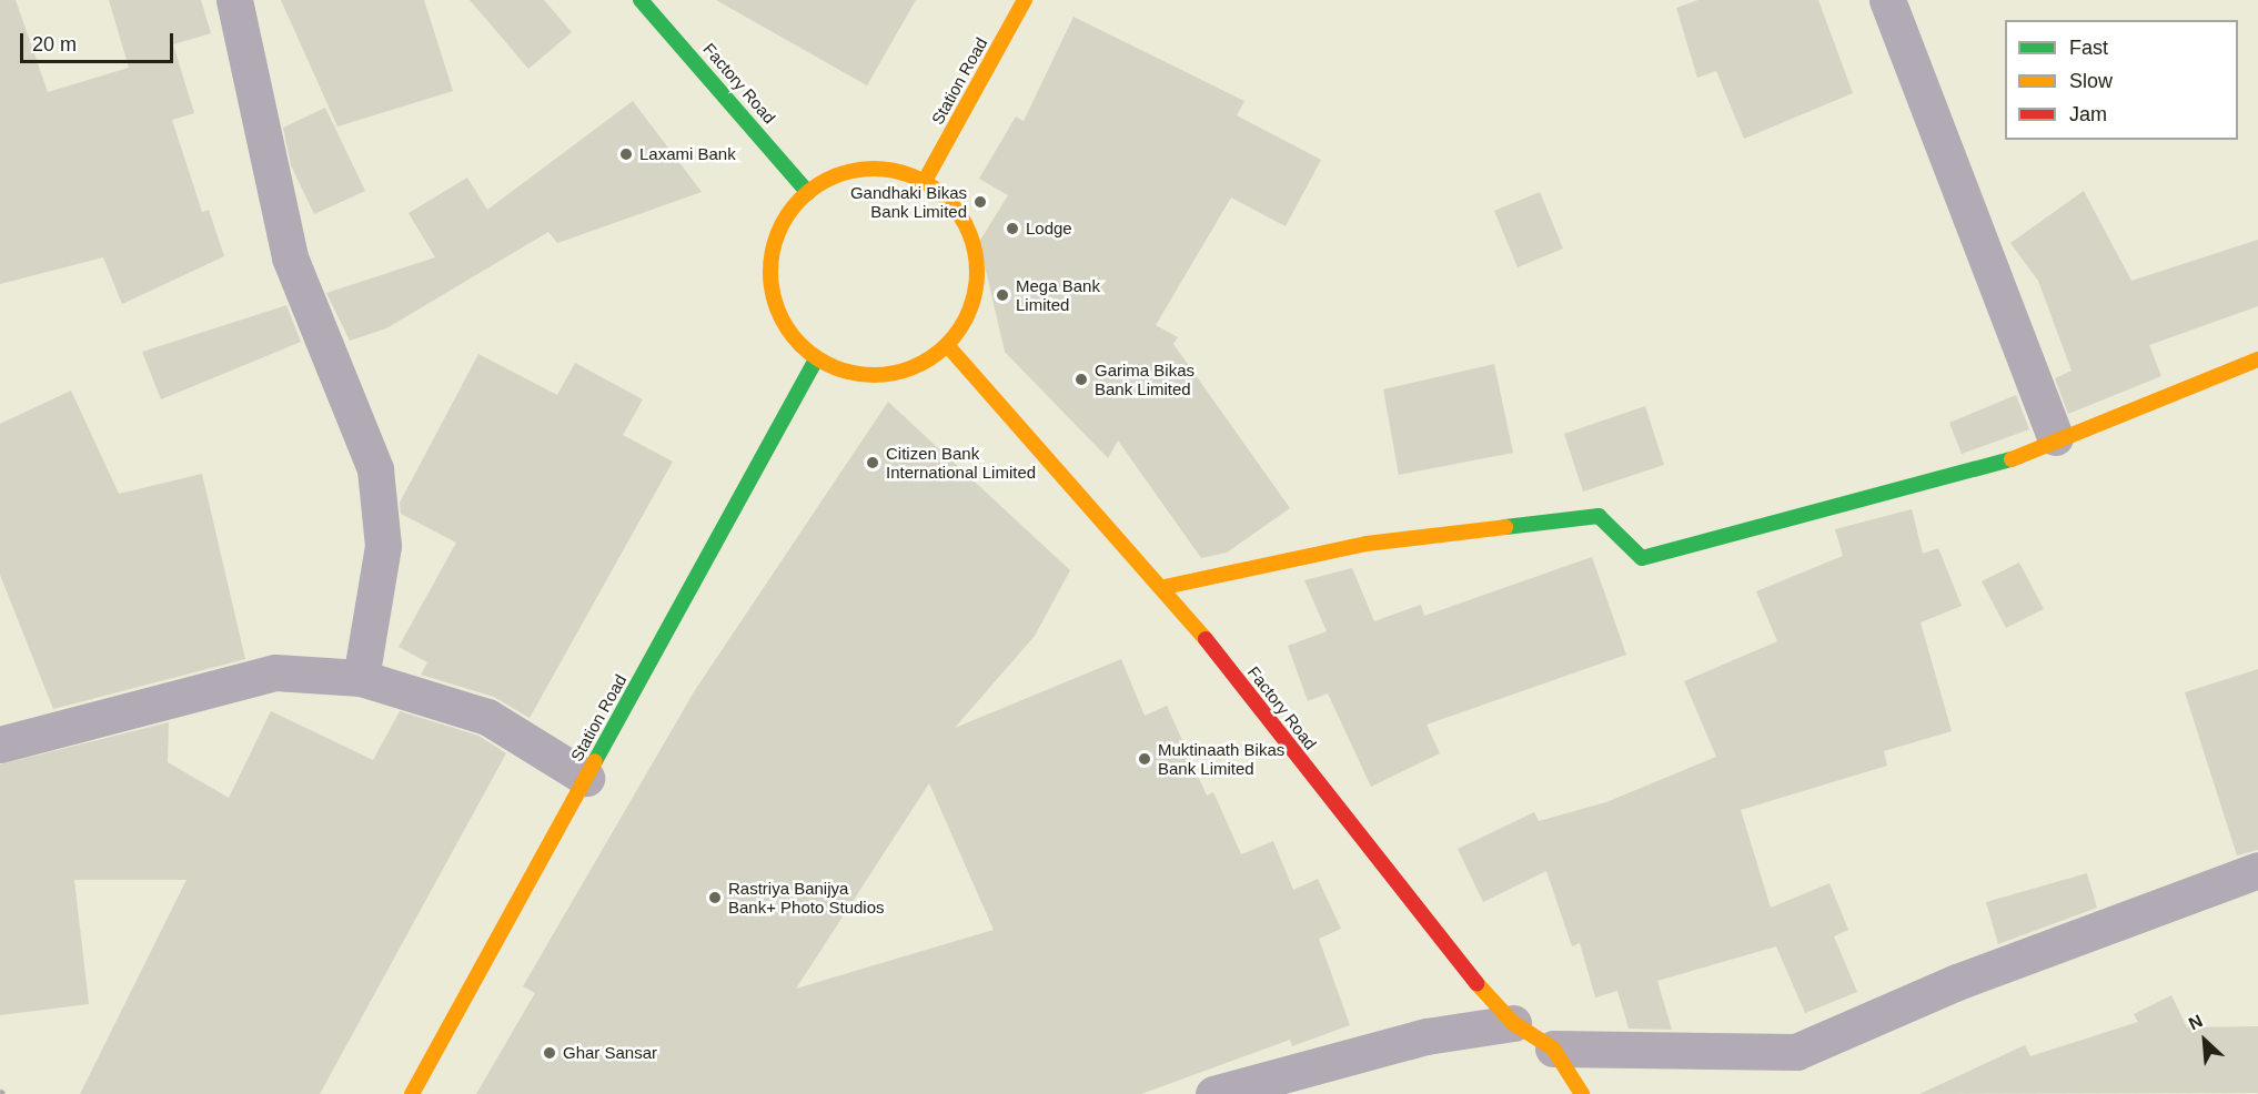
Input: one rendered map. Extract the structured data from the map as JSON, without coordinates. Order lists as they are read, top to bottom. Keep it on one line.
{"streets":{"street":["Station Road","Factory Road"]},"crossings":[["Station Road","Factory Road"]],"places":["Laxami Bank","Gandhaki Bikas Bank Limited","Lodge","Mega Bank Limited","Garima Bikas Bank Limited","Citizen Bank International Limited","Muktinaath Bikas Bank Limited","Rastriya Banijya Bank+ Photo Studios","Ghar Sansar"],"legend":["Fast","Slow","Jam"],"scale_bar":"20 m","north":"top left"}
